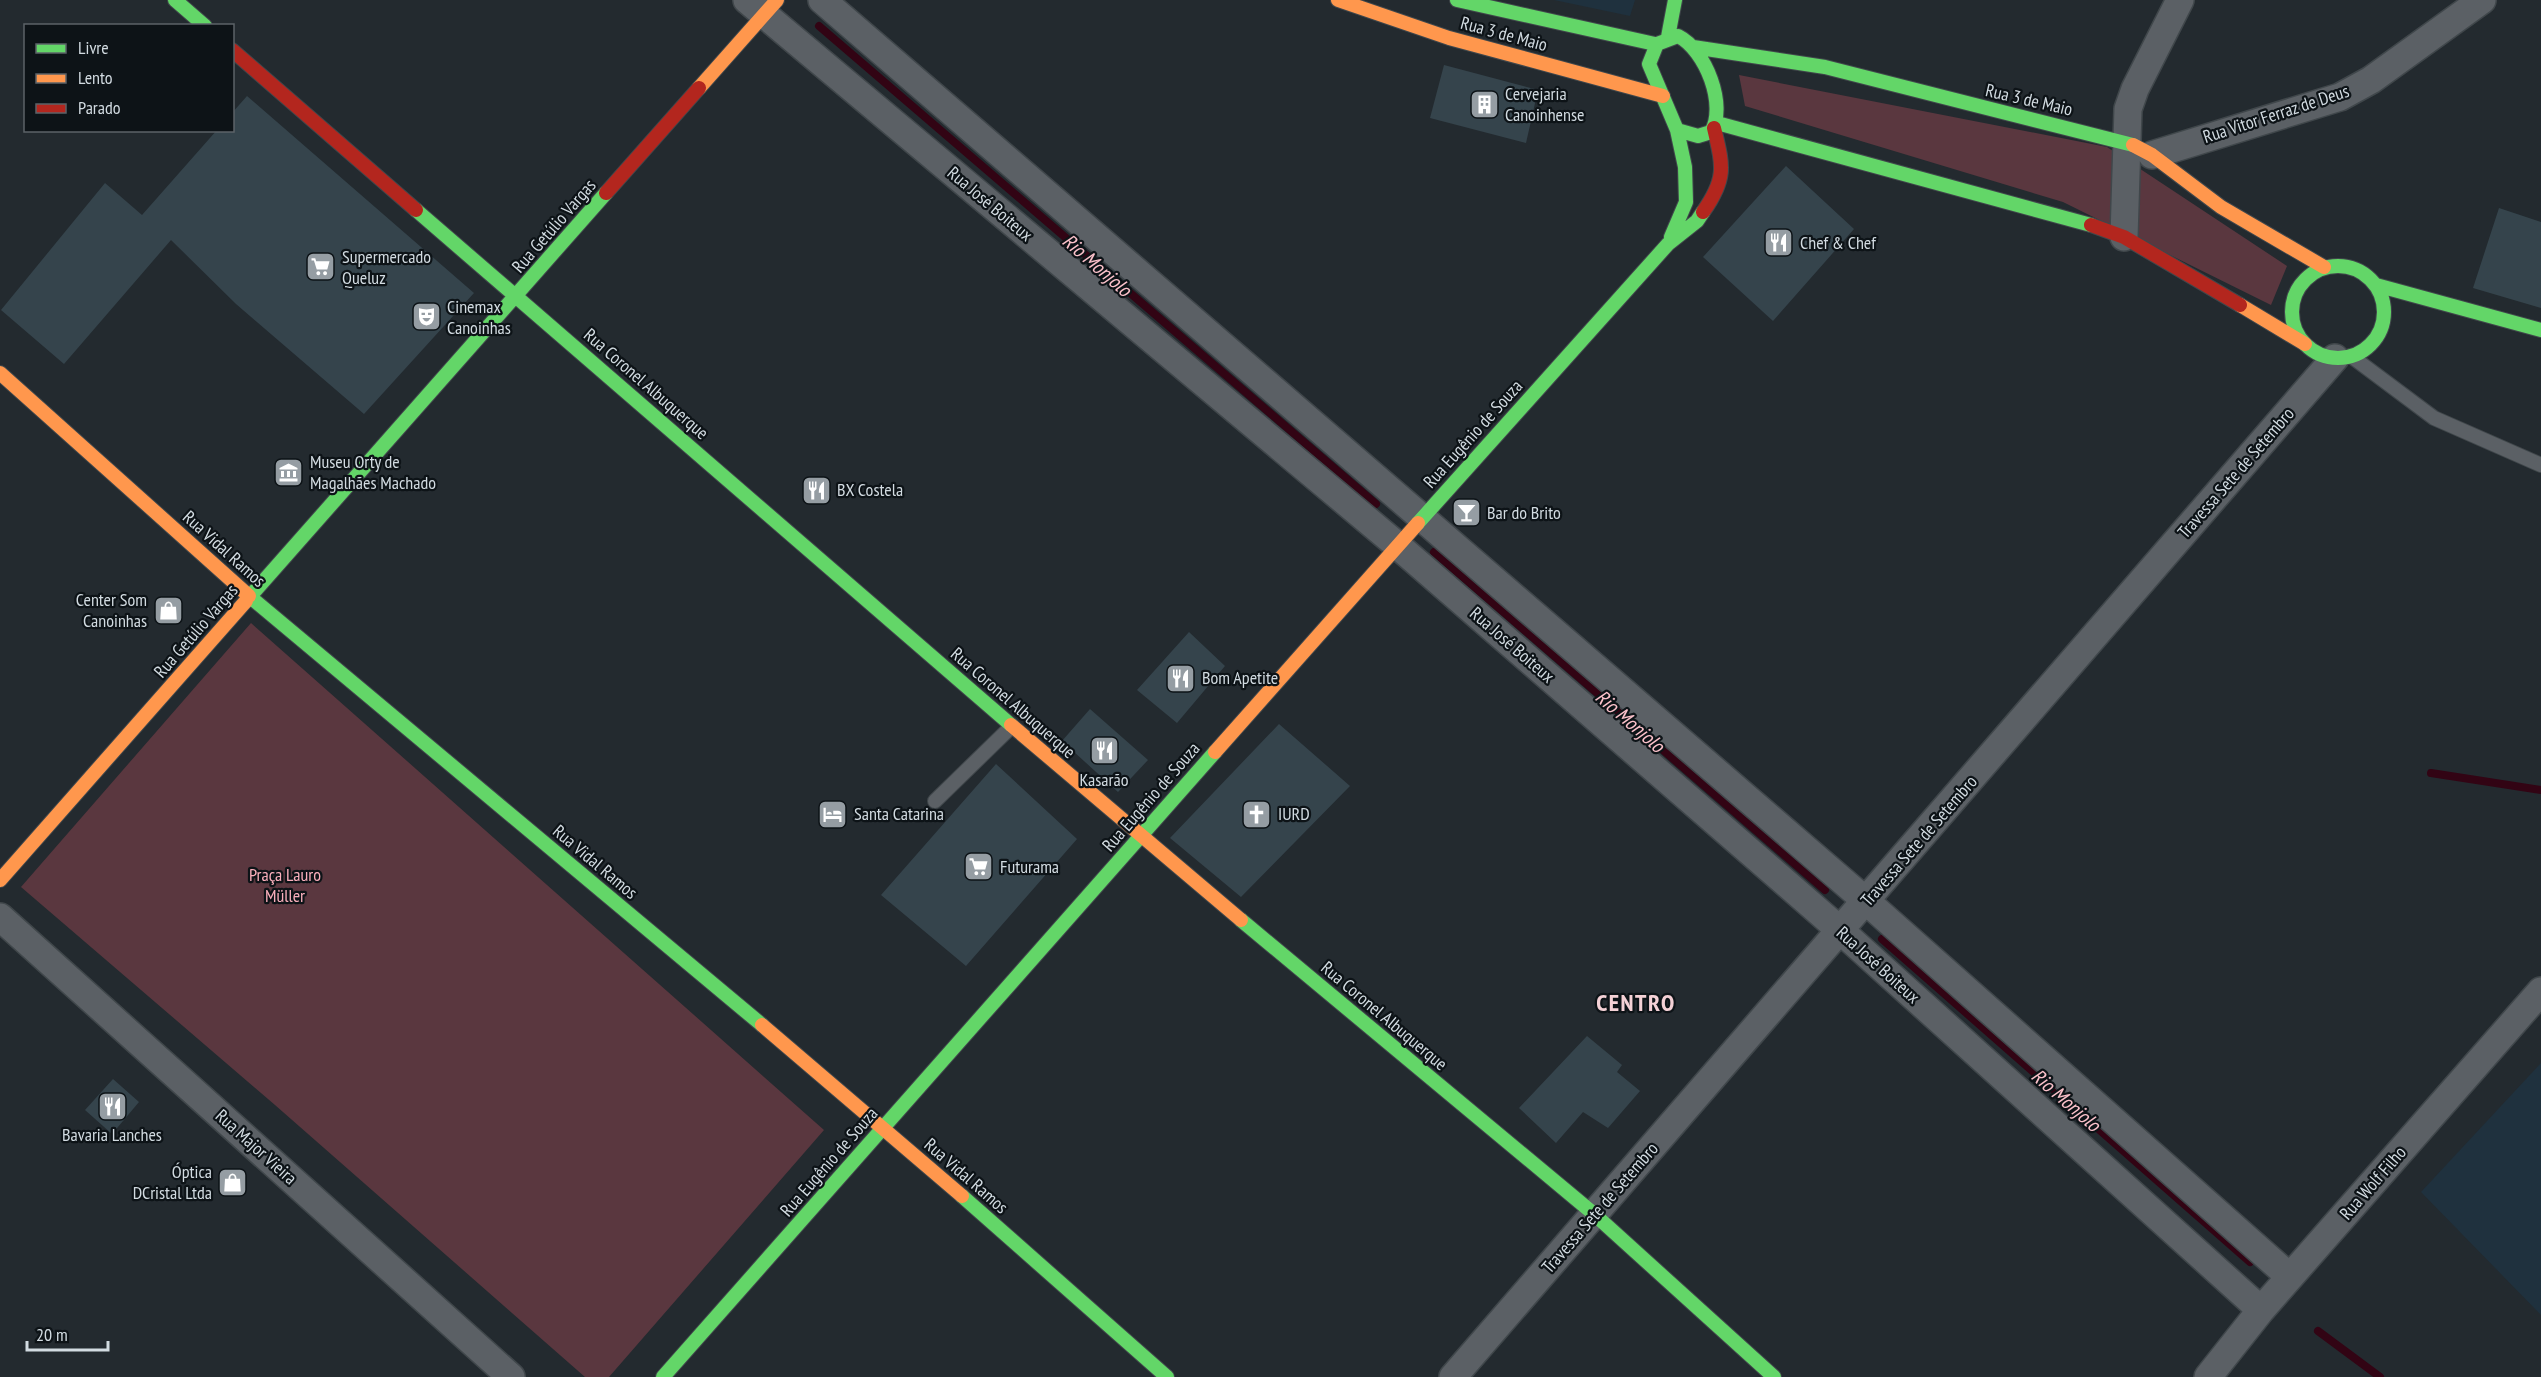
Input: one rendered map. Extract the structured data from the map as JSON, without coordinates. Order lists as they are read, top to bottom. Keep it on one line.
{"streets":{"street":["Rua 3 de Maio","Rua Vitor Ferraz de Deus","Rua José Boiteux","Rua Getúlio Vargas","Rua Coronel Albuquerque","Rua Eugênio de Souza","Travessa Sete de Setembro","Rua Vidal Ramos","Rua Major Vieira","Rua Wolf Filho"]},"crossings":[["Rua 3 de Maio","Rua Vitor Ferraz de Deus"],["Rua 3 de Maio","Rua Eugênio de Souza"],["Rua 3 de Maio","Travessa Sete de Setembro"],["Rua José Boiteux","Rua Getúlio Vargas"],["Rua José Boiteux","Rua Eugênio de Souza"],["Rua José Boiteux","Travessa Sete de Setembro"],["Rua José Boiteux","Rua Wolf Filho"],["Rua Getúlio Vargas","Rua Coronel Albuquerque"],["Rua Getúlio Vargas","Rua Vidal Ramos"],["Rua Coronel Albuquerque","Rua Eugênio de Souza"],["Rua Coronel Albuquerque","Travessa Sete de Setembro"],["Rua Eugênio de Souza","Rua Vidal Ramos"]],"districts":["CENTRO"],"water":["Rio Monjolo"],"parks":["Praça Lauro Müller"],"places":{"building":["Cervejaria Canoinhense"],"restaurant":["Chef & Chef","BX Costela","Bom Apetite","Kasarão","Bavaria Lanches"],"supermarket":["Supermercado Queluz","Futurama"],"theatre":["Cinemax Canoinhas"],"museum":["Museu Orty de Magalhães Machado"],"bar":["Bar do Brito"],"shop":["Center Som Canoinhas","Óptica DCristal Ltda"],"hotel":["Santa Catarina"],"church":["IURD"]},"legend":["Livre","Lento","Parado"],"scale_bar":"20 m"}
